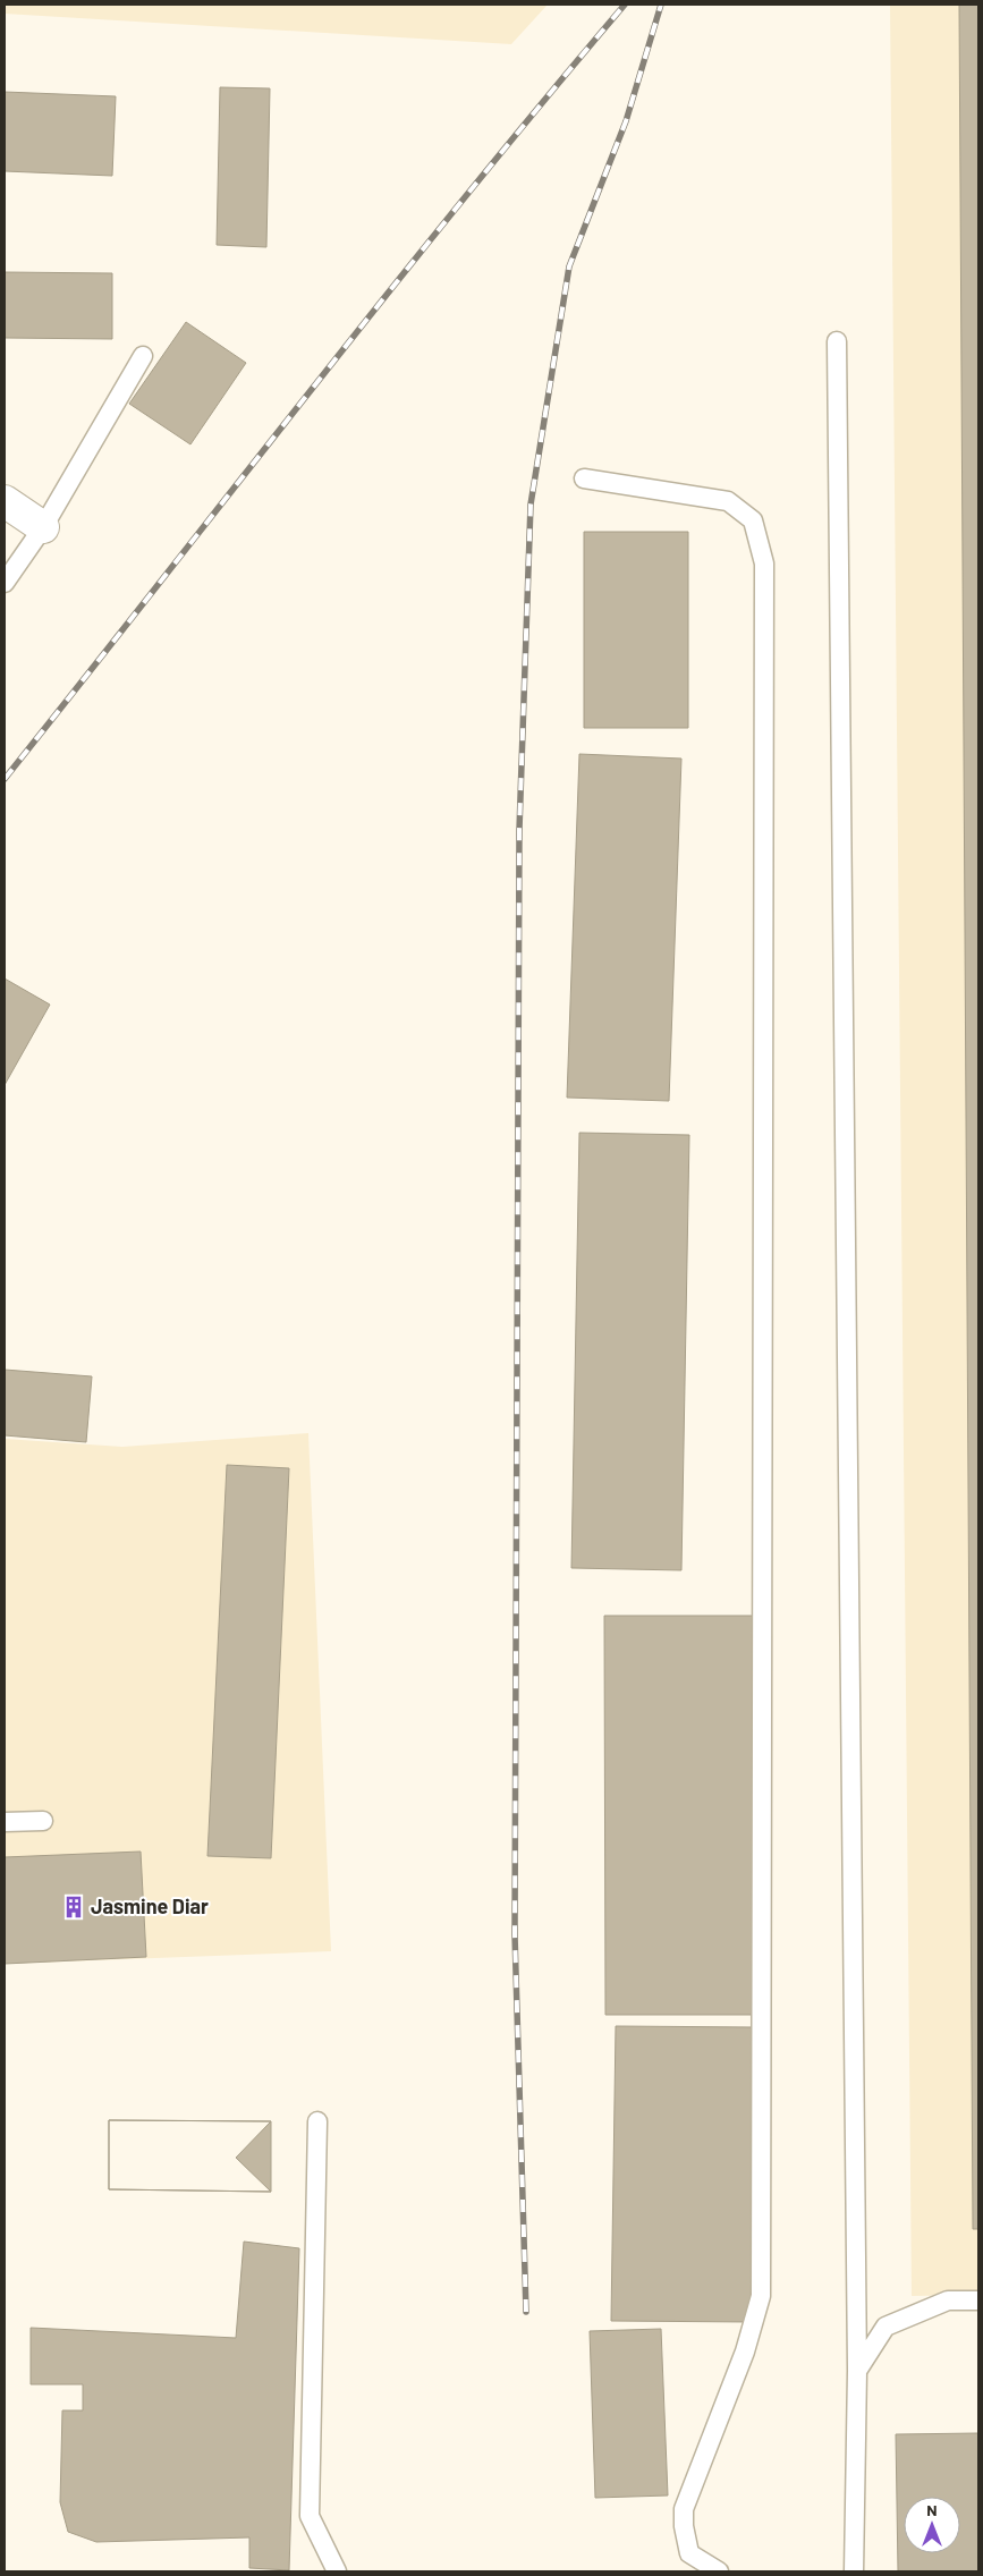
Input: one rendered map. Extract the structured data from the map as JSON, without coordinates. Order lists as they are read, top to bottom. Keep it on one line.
{"places":{"building":["Jasmine Diar"]},"north":"top"}
